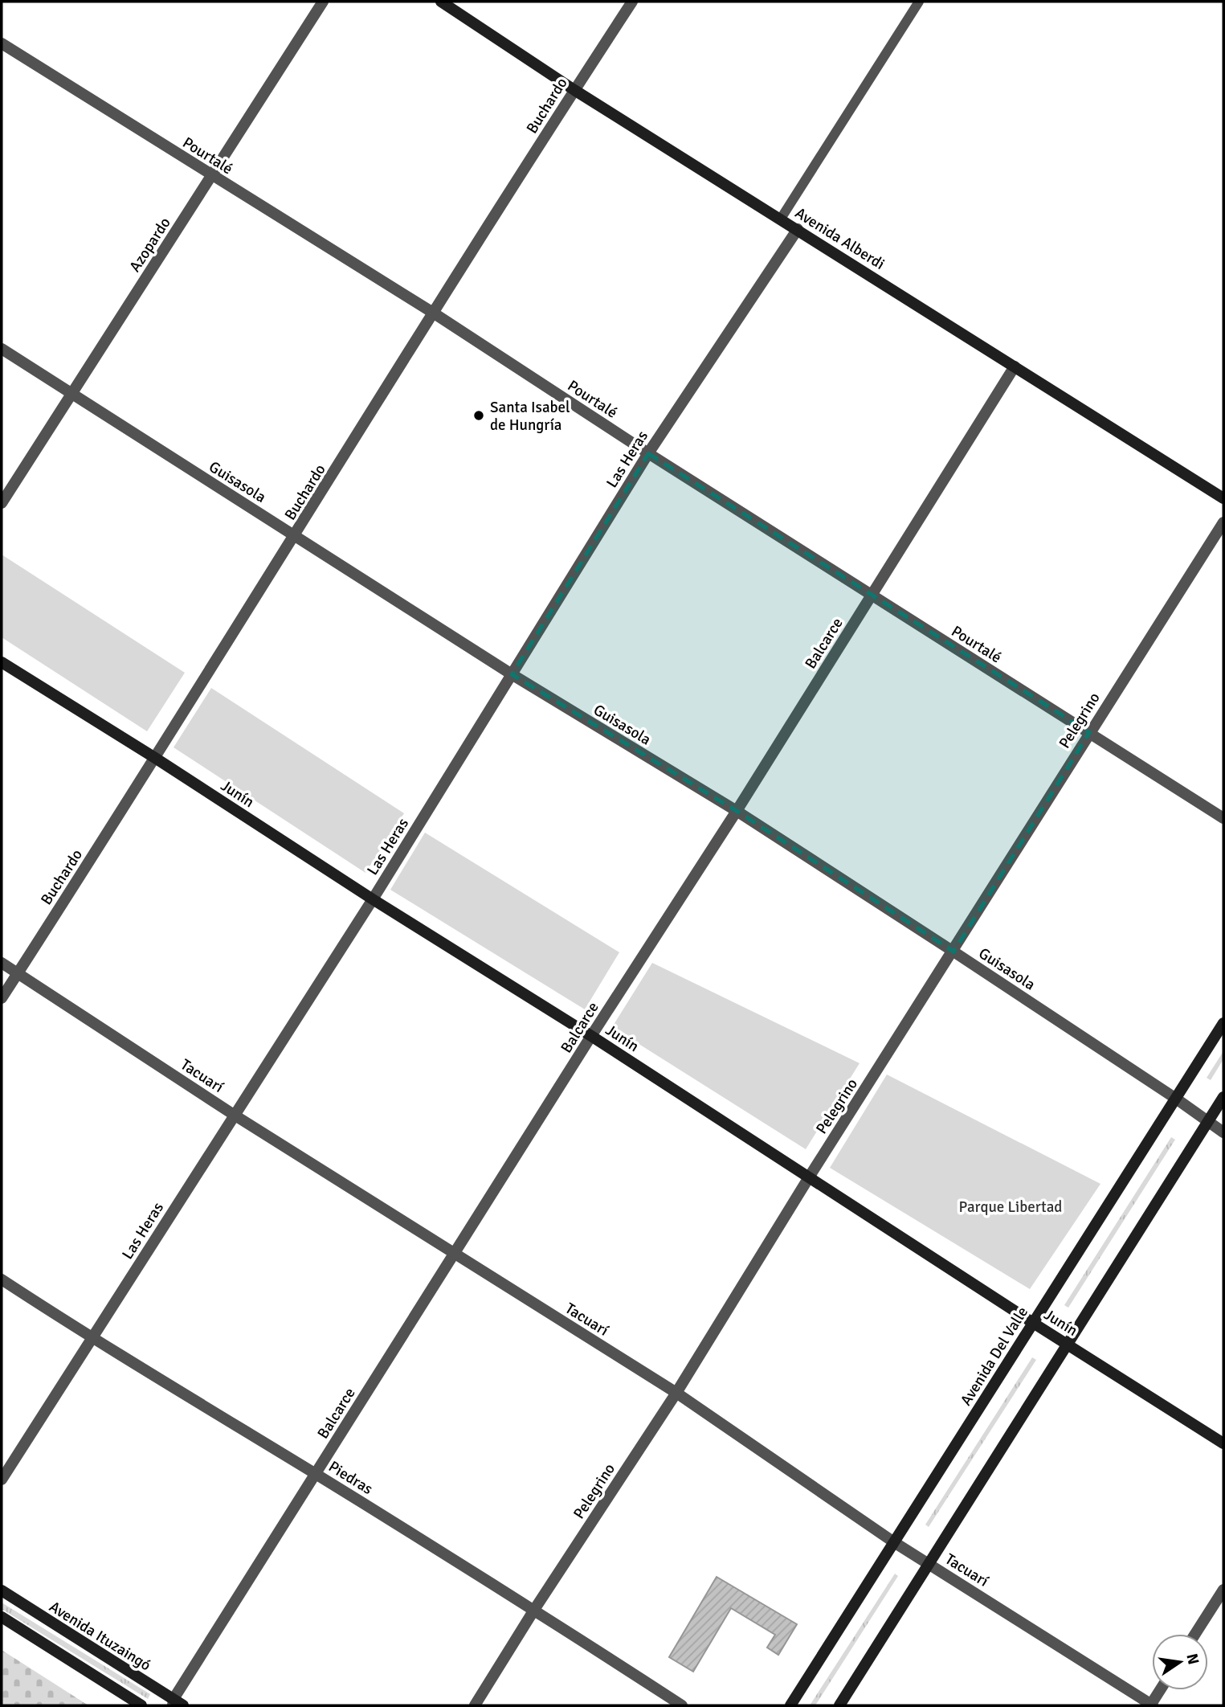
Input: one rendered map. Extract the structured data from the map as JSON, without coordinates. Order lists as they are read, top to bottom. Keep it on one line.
{"streets":{"main road":["Avenida Alberdi","Junín","Avenida Del Valle","Avenida Ituzaingó"],"street":["Buchardo","Pourtalé","Azopardo","Las Heras","Guisasola","Balcarce","Pelegrino","Tacuarí","Piedras"]},"crossings":[["Buchardo","Pourtalé"],["Buchardo","Avenida Alberdi"],["Buchardo","Guisasola"],["Buchardo","Junín"],["Buchardo","Tacuarí"],["Pourtalé","Azopardo"],["Pourtalé","Las Heras"],["Pourtalé","Balcarce"],["Pourtalé","Pelegrino"],["Avenida Alberdi","Las Heras"],["Avenida Alberdi","Balcarce"],["Azopardo","Guisasola"],["Las Heras","Guisasola"],["Las Heras","Junín"],["Las Heras","Tacuarí"],["Las Heras","Piedras"],["Guisasola","Balcarce"],["Guisasola","Pelegrino"],["Guisasola","Avenida Del Valle"],["Balcarce","Junín"],["Balcarce","Tacuarí"],["Balcarce","Piedras"],["Balcarce","Avenida Ituzaingó"],["Pelegrino","Junín"],["Pelegrino","Tacuarí"],["Pelegrino","Piedras"],["Junín","Avenida Del Valle"],["Tacuarí","Avenida Del Valle"]],"parks":["Parque Libertad"],"places":["Santa Isabel de Hungría"],"north":"right"}
